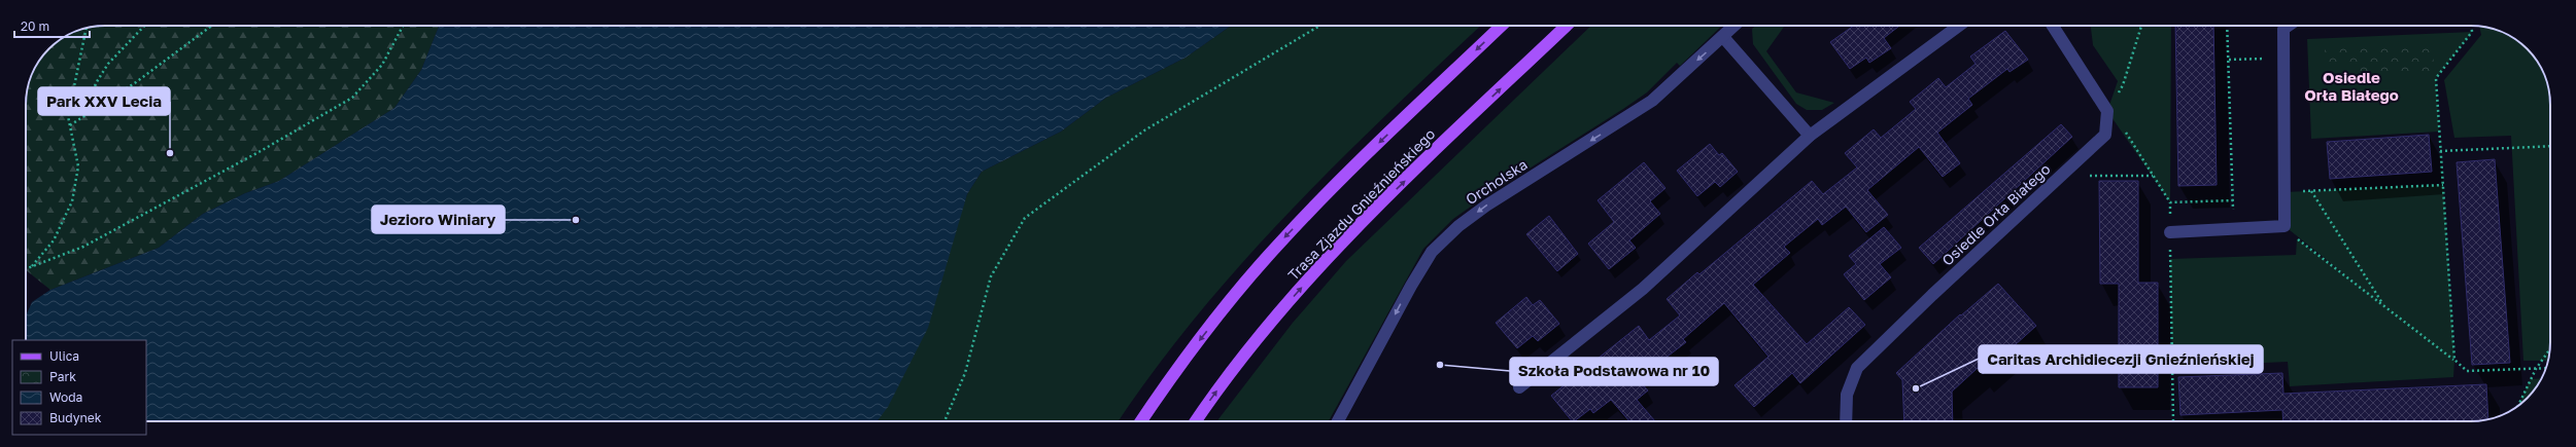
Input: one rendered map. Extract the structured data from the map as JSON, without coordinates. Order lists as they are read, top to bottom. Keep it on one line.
{"streets":{"main road":["Trasa Zjazdu Gnieźnieńskiego"],"street":["Orcholska","Osiedle Orła Białego"]},"one_way":["Orcholska"],"districts":["Osiedle Orła Białego"],"places":["Park XXV Lecia","Jezioro Winiary","Szkoła Podstawowa nr 10","Caritas Archidiecezji Gnieźnieńskiej"],"legend":["Ulica","Park","Woda","Budynek"],"scale_bar":"20 m"}
